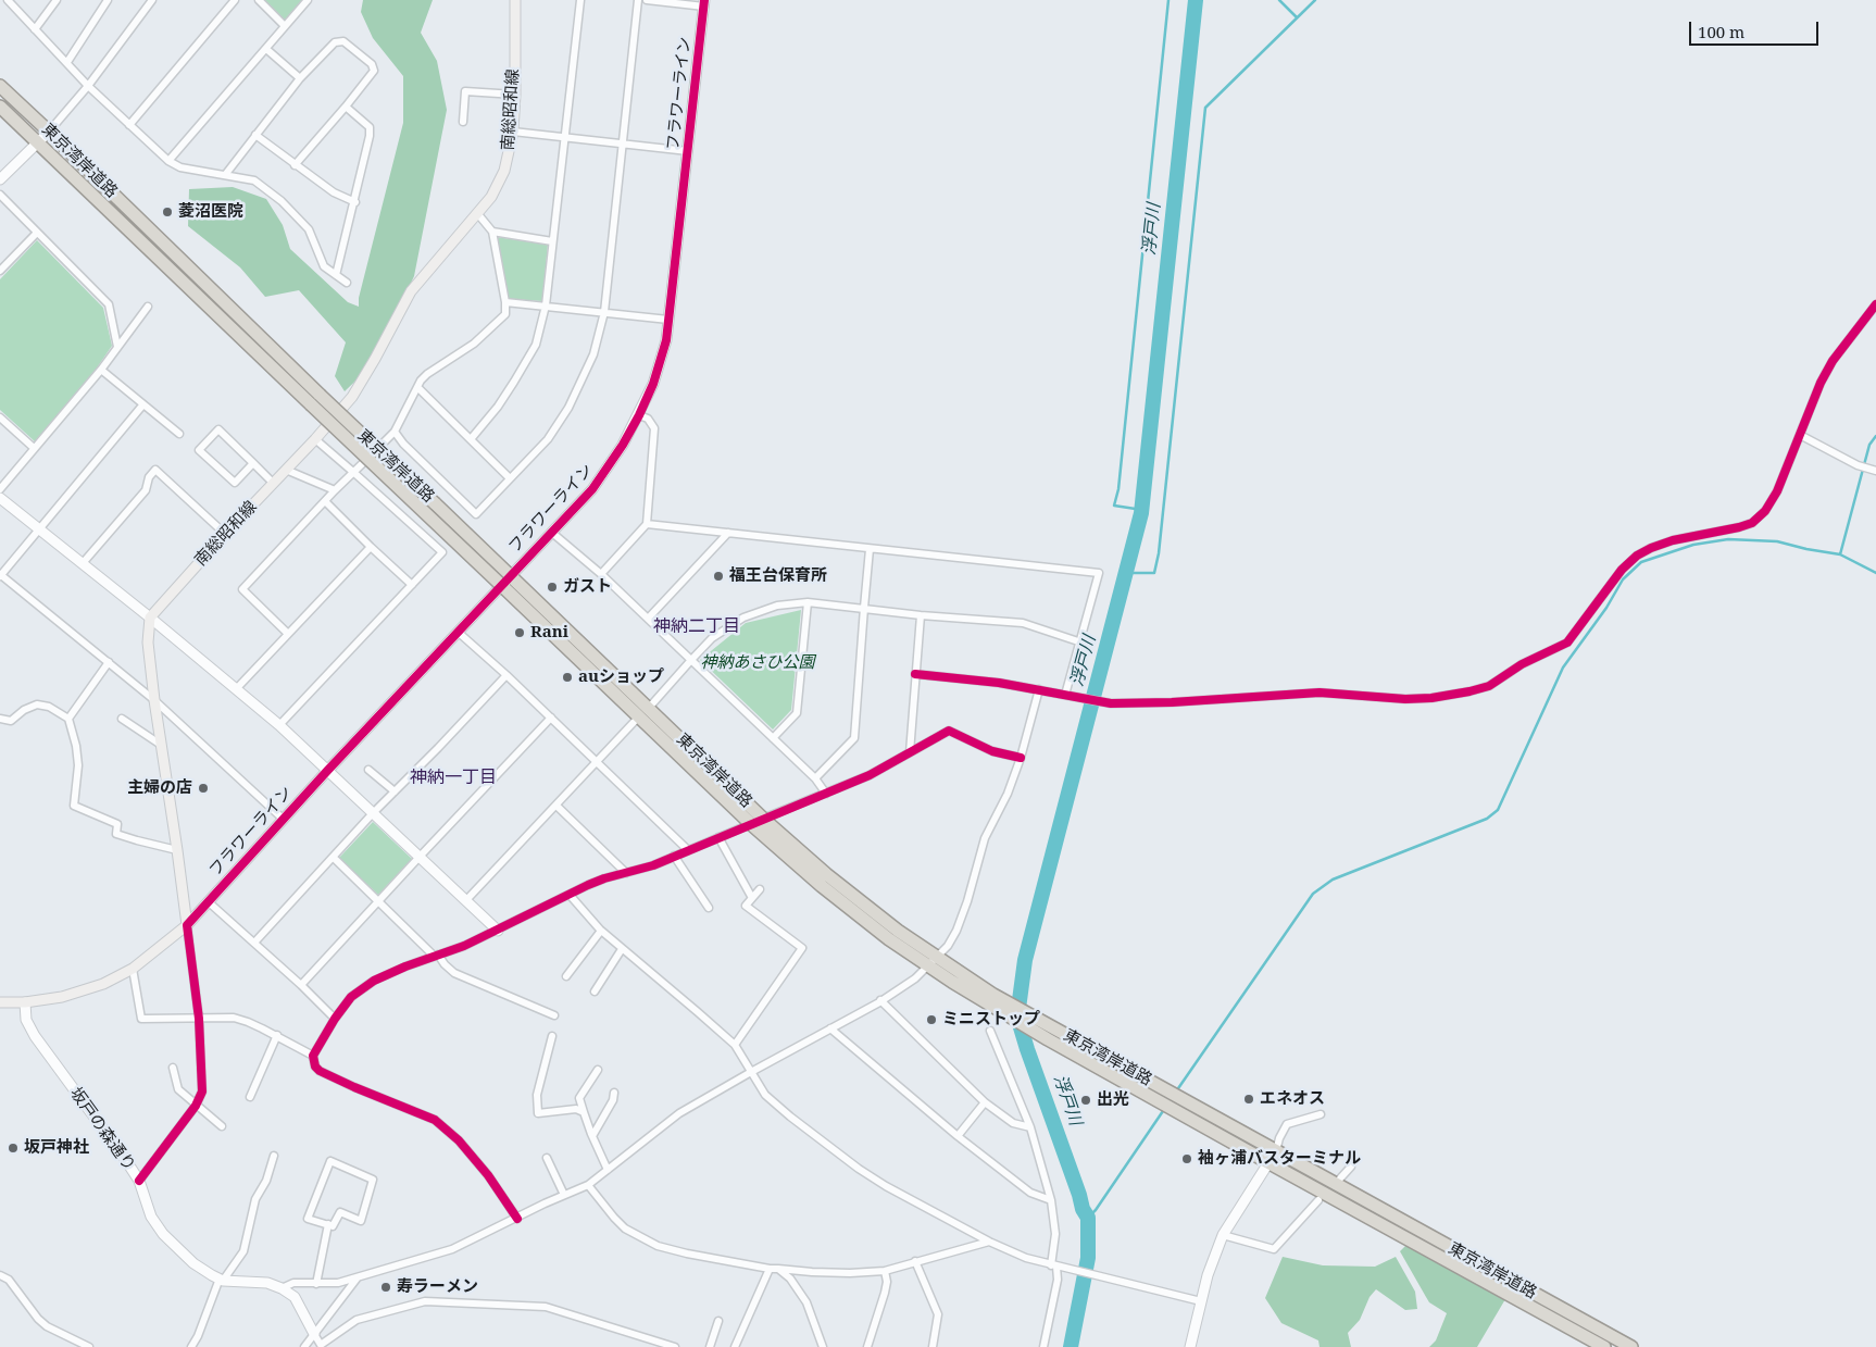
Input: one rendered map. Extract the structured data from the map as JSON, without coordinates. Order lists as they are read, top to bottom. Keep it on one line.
{"streets":{"highway":["東京湾岸道路"],"main road":["南総昭和線"],"street":["フラワーライン","坂戸の森通り"]},"crossings":[["フラワーライン","東京湾岸道路"]],"districts":["神納二丁目","神納一丁目"],"water":["浮戸川"],"parks":["神納あさひ公園"],"places":["菱沼医院","福王台保育所","ガスト","Rani","auショップ","主婦の店","ミニストップ","エネオス","出光","坂戸神社","袖ヶ浦バスターミナル","寿ラーメン"],"scale_bar":"100 m"}
